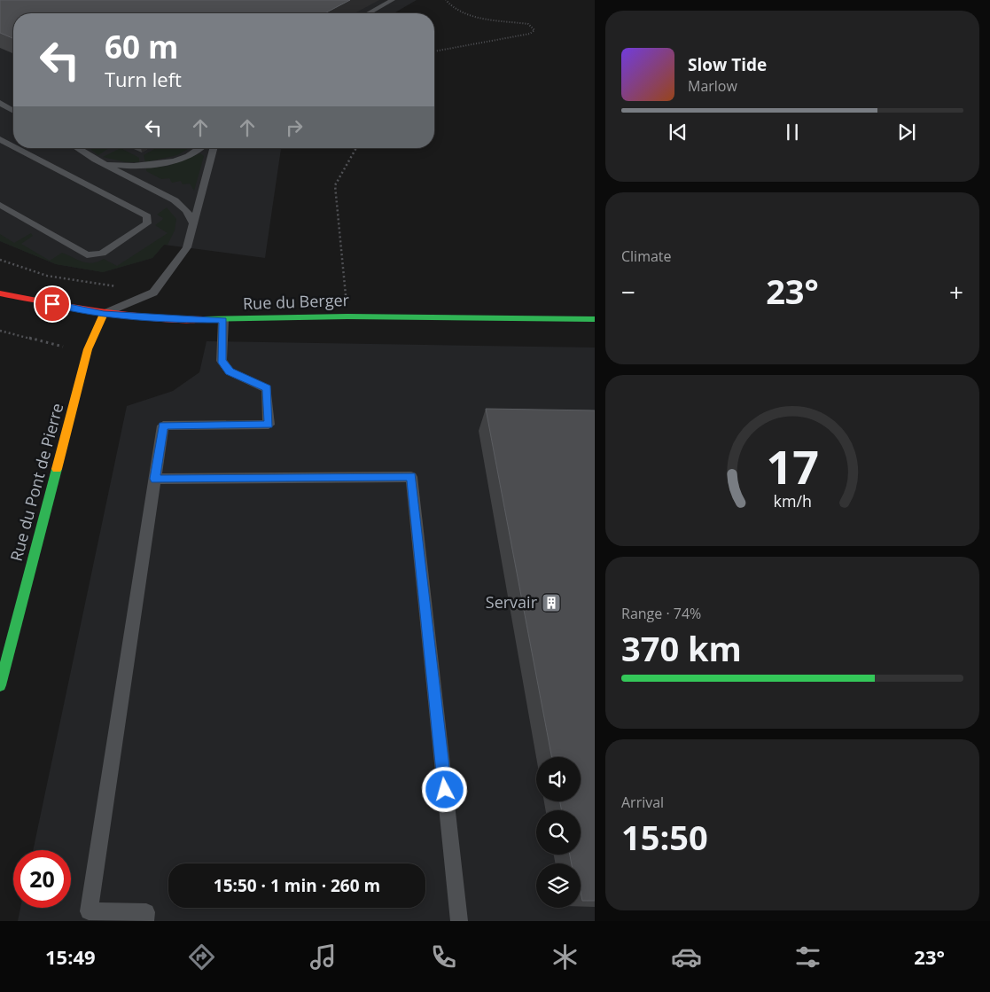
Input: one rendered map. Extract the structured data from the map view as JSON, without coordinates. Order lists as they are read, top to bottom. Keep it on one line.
{"streets":{"street":["Rue du Berger","Rue du Pont de Pierre"]},"crossings":[["Rue du Berger","Rue du Pont de Pierre"]],"places":{"building":["Servair"]},"page":{"turn":["60 m","Turn left"],"song":["Slow Tide","Marlow"],"tile":["Climate",["Range · 74%","370 km"],["Arrival","15:50"]],"heat":["−","23°","+"],"limit":"20","trip":"15:50 · 1 min · 260 m","tabs":["15:49","23°"],"gauge":["17","km/h"]}}
